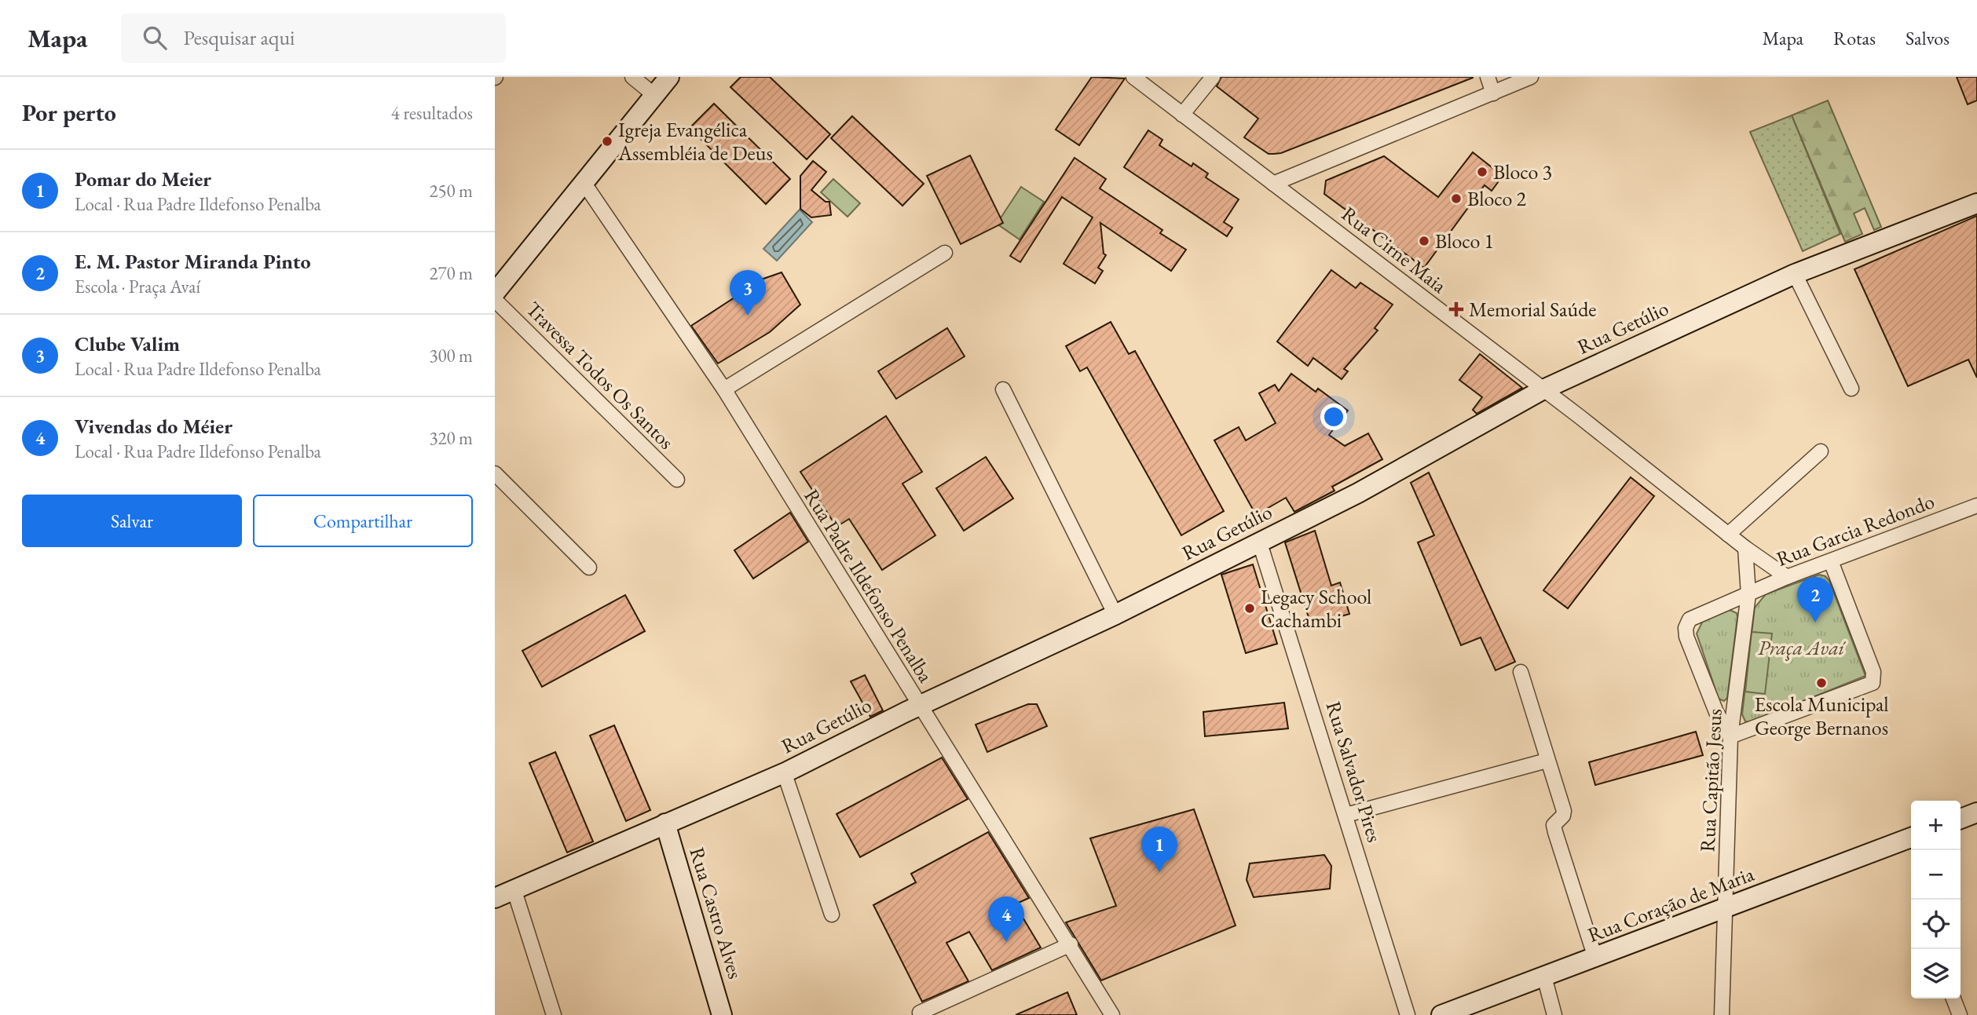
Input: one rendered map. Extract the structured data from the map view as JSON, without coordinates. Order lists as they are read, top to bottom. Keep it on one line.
{"streets":{"street":["Rua Cirne Maia","Rua Getúlio","Travessa Todos Os Santos","Rua Garcia Redondo","Rua Padre Ildefonso Penalba","Rua Salvador Pires","Rua Capitão Jesus","Rua Coração de Maria","Rua Castro Alves"]},"crossings":[["Rua Cirne Maia","Rua Getúlio"],["Rua Cirne Maia","Rua Garcia Redondo"],["Rua Cirne Maia","Rua Capitão Jesus"],["Rua Getúlio","Rua Padre Ildefonso Penalba"],["Rua Getúlio","Rua Salvador Pires"],["Rua Getúlio","Rua Castro Alves"],["Rua Garcia Redondo","Rua Capitão Jesus"],["Rua Capitão Jesus","Rua Coração de Maria"]],"parks":["Praça Avaí"],"places":{"other":["Igreja Evangélica Assembléia de Deus","Bloco 3","Bloco 2","Bloco 1","Legacy School Cachambi","Escola Municipal George Bernanos"],"health":["Memorial Saúde"]},"page":{"header":"Mapa","search":"Pesquisar aqui","nav":["Mapa","Rotas","Salvos"],"heading":["Por perto","4 resultados"],"list":[{"mark":"1","name":"Pomar do Meier","note":"Local · Rua Padre Ildefonso Penalba","value":"250 m"},{"mark":"2","name":"E. M. Pastor Miranda Pinto","note":"Escola · Praça Avaí","value":"270 m"},{"mark":"3","name":"Clube Valim","note":"Local · Rua Padre Ildefonso Penalba","value":"300 m"},{"mark":"4","name":"Vivendas do Méier","note":"Local · Rua Padre Ildefonso Penalba","value":"320 m"}],"pins":["3","2","1","4"],"buttons":["Salvar","Compartilhar"],"map_buttons":["+","−"]}}
